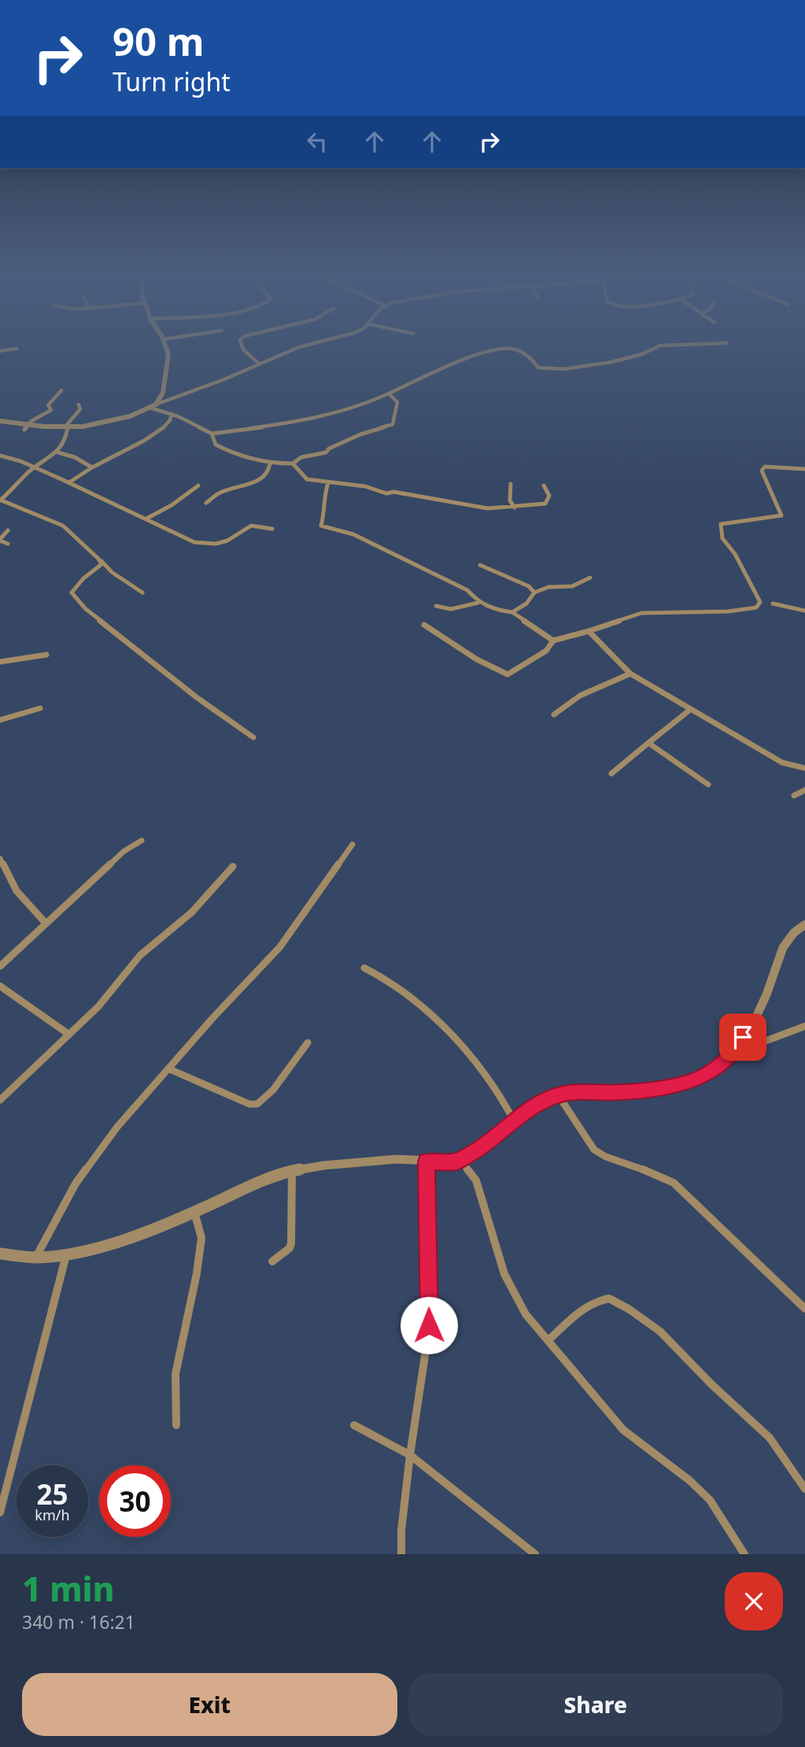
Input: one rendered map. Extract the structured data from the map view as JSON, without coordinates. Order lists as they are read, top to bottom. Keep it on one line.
{"page":{"turn":["90 m","Turn right"],"speed":"25 km/h","limit":"30","heading":["1 min","340 m · 16:21"],"buttons":["Exit","Share"]}}
